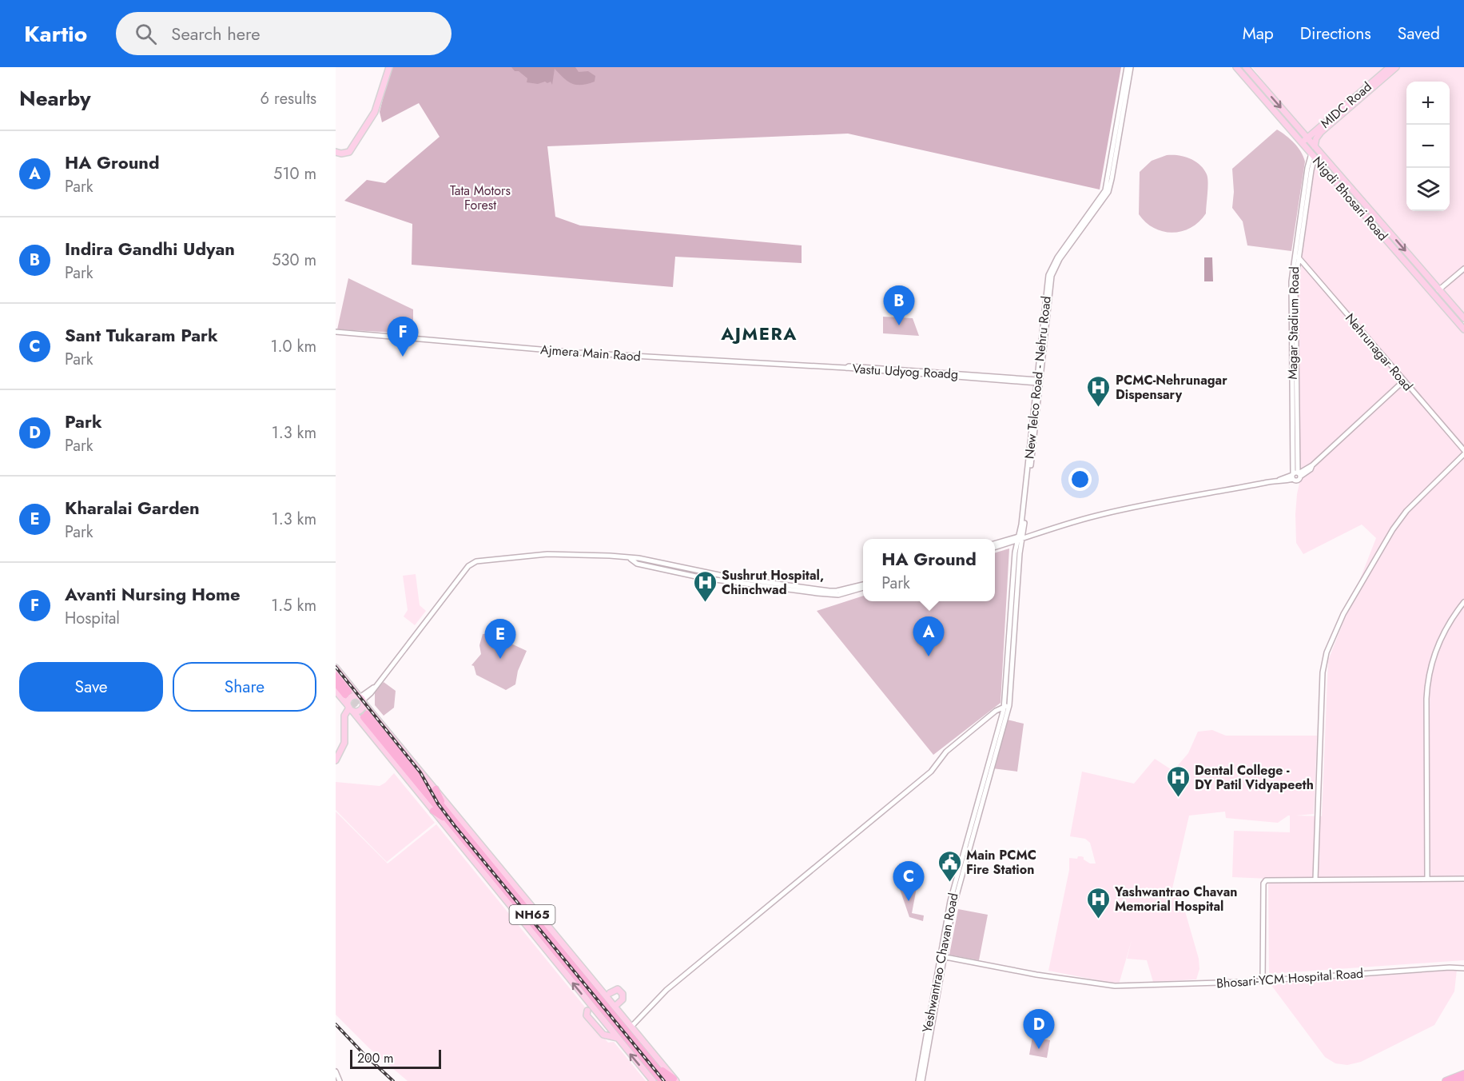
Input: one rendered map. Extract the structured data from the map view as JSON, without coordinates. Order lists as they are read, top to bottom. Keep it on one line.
{"streets":{"highway":["NH65"],"main road":["MIDC Road","Nigdi Bhosari Road","Magar Stadium Road"],"street":["Nehrunagar Road","Ajmera Main Raod","Vastu Udyog Roadg","New Telco Road - Nehru Road","Yeshwantrao Chavan Road","Bhosari-YCM Hospital Road"]},"crossings":[["MIDC Road","Nigdi Bhosari Road"],["Nigdi Bhosari Road","Magar Stadium Road"],["Magar Stadium Road","Nehrunagar Road"],["Ajmera Main Raod","Vastu Udyog Roadg"],["Vastu Udyog Roadg","New Telco Road - Nehru Road"],["New Telco Road - Nehru Road","Yeshwantrao Chavan Road"],["Yeshwantrao Chavan Road","Bhosari-YCM Hospital Road"]],"districts":["AJMERA"],"parks":["Tata Motors Forest"],"places":{"hospital":["PCMC-Nehrunagar Dispensary","Sushrut Hospital, Chinchwad","Dental College - DY Patil Vidyapeeth","Yashwantrao Chavan Memorial Hospital"],"public building":["Main PCMC Fire Station"]},"scale_bar":"200 m","page":{"header":"Kartio","search":"Search here","nav":["Map","Directions","Saved"],"heading":["Nearby","6 results"],"map_buttons":["+","−"],"list":[{"mark":"A","name":"HA Ground","note":"Park","value":"510 m"},{"mark":"B","name":"Indira Gandhi Udyan","note":"Park","value":"530 m"},{"mark":"C","name":"Sant Tukaram Park","note":"Park","value":"1.0 km"},{"mark":"D","name":"Park","note":"Park","value":"1.3 km"},{"mark":"E","name":"Kharalai Garden","note":"Park","value":"1.3 km"},{"mark":"F","name":"Avanti Nursing Home","note":"Hospital","value":"1.5 km"}],"pins":["B","F","A","E","C","D"],"popup":["HA Ground","Park"],"buttons":["Save","Share"],"scale":"200 m"}}
